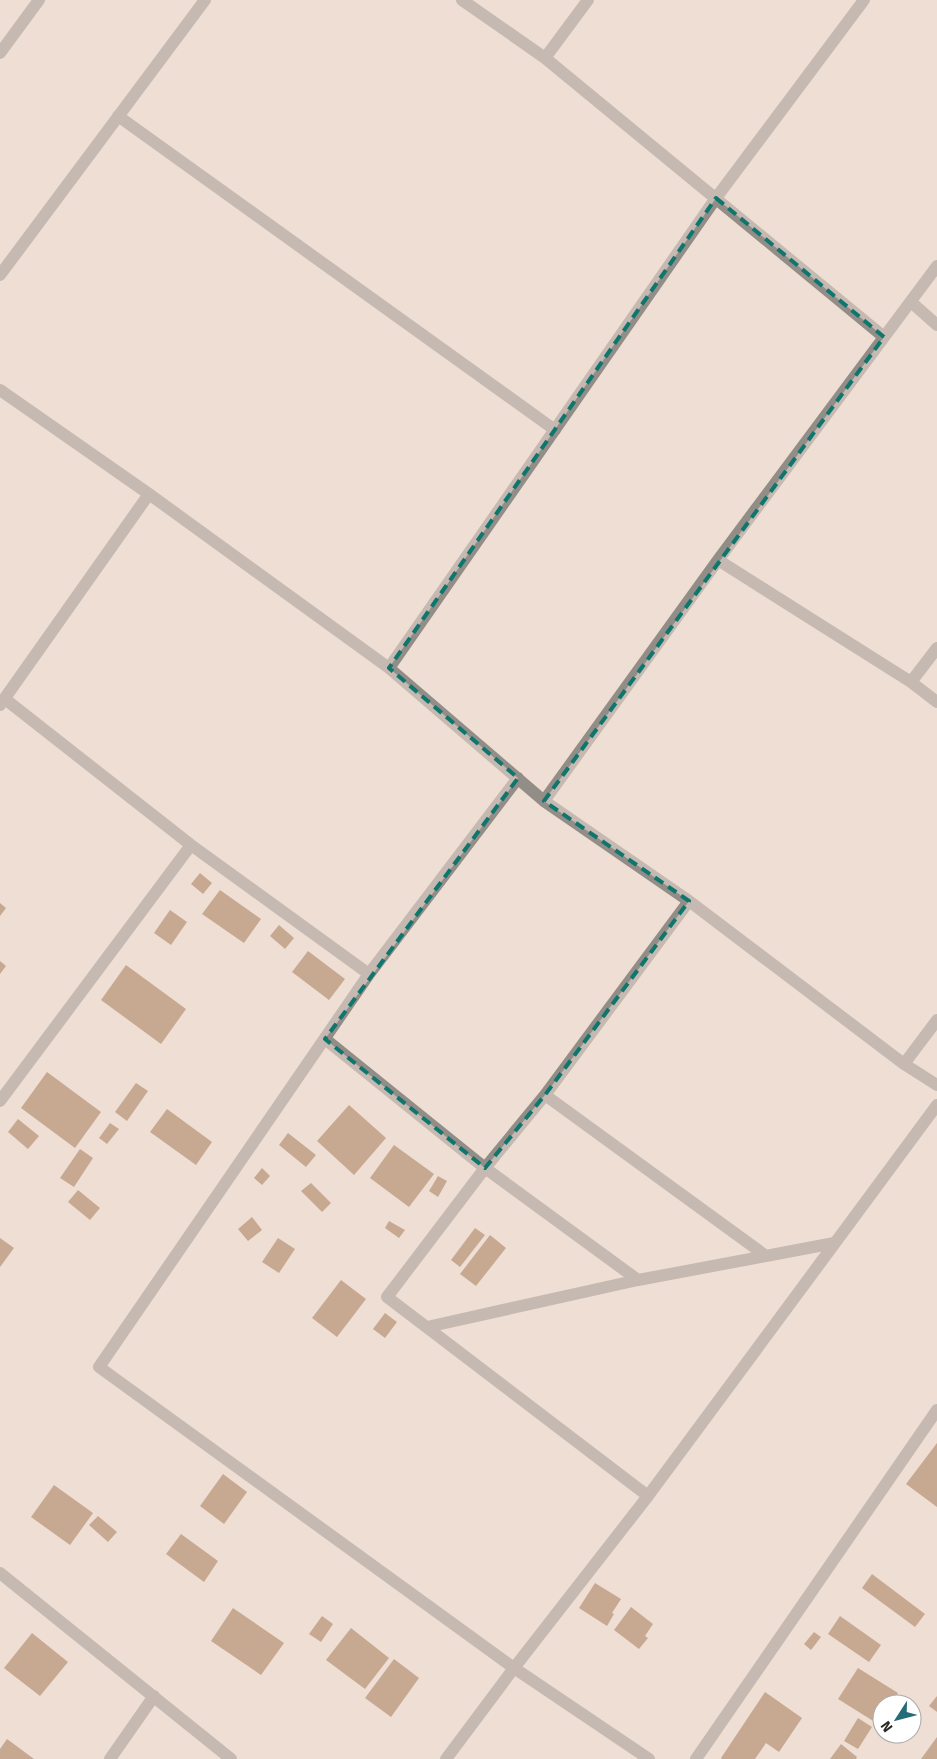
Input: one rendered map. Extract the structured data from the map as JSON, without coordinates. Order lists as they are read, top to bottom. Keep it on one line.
{"north":"bottom left"}
